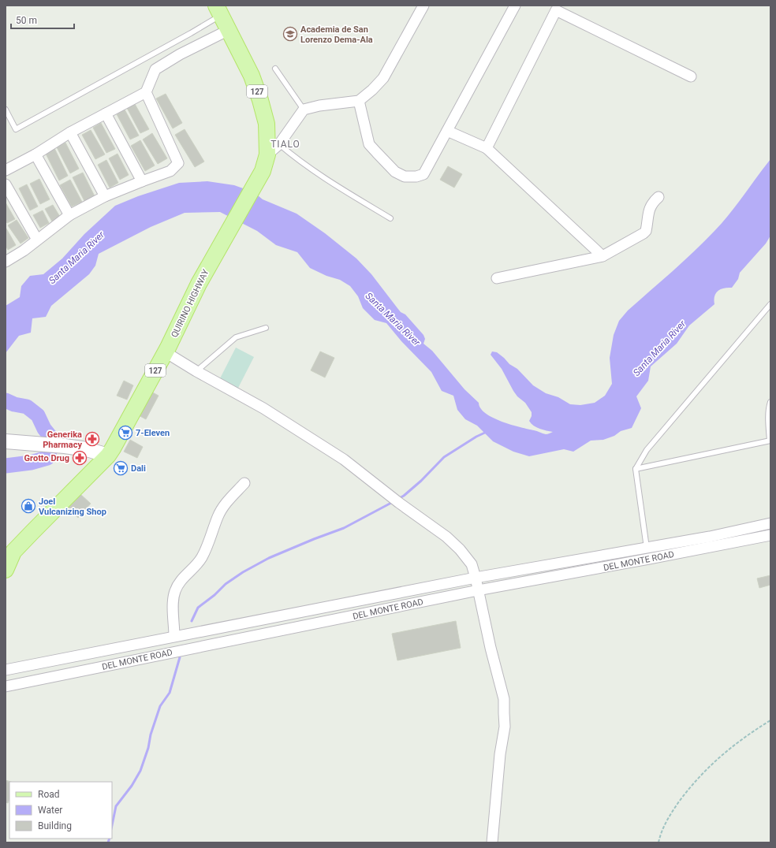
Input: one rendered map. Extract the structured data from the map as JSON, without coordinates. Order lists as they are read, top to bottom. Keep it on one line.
{"streets":{"main road":["127","QUIRINO HIGHWAY"],"street":["DEL MONTE ROAD"]},"districts":["TIALO"],"water":["Santa Maria River"],"places":{"school or university":["Academia de San Lorenzo Dema-Ala"],"supermarket":["7-Eleven","Dali"],"pharmacy":["Generika Pharmacy","Grotto Drug"],"shop":["Joel Vulcanizing Shop"]},"legend":["Road","Water","Building"],"scale_bar":"50 m"}
